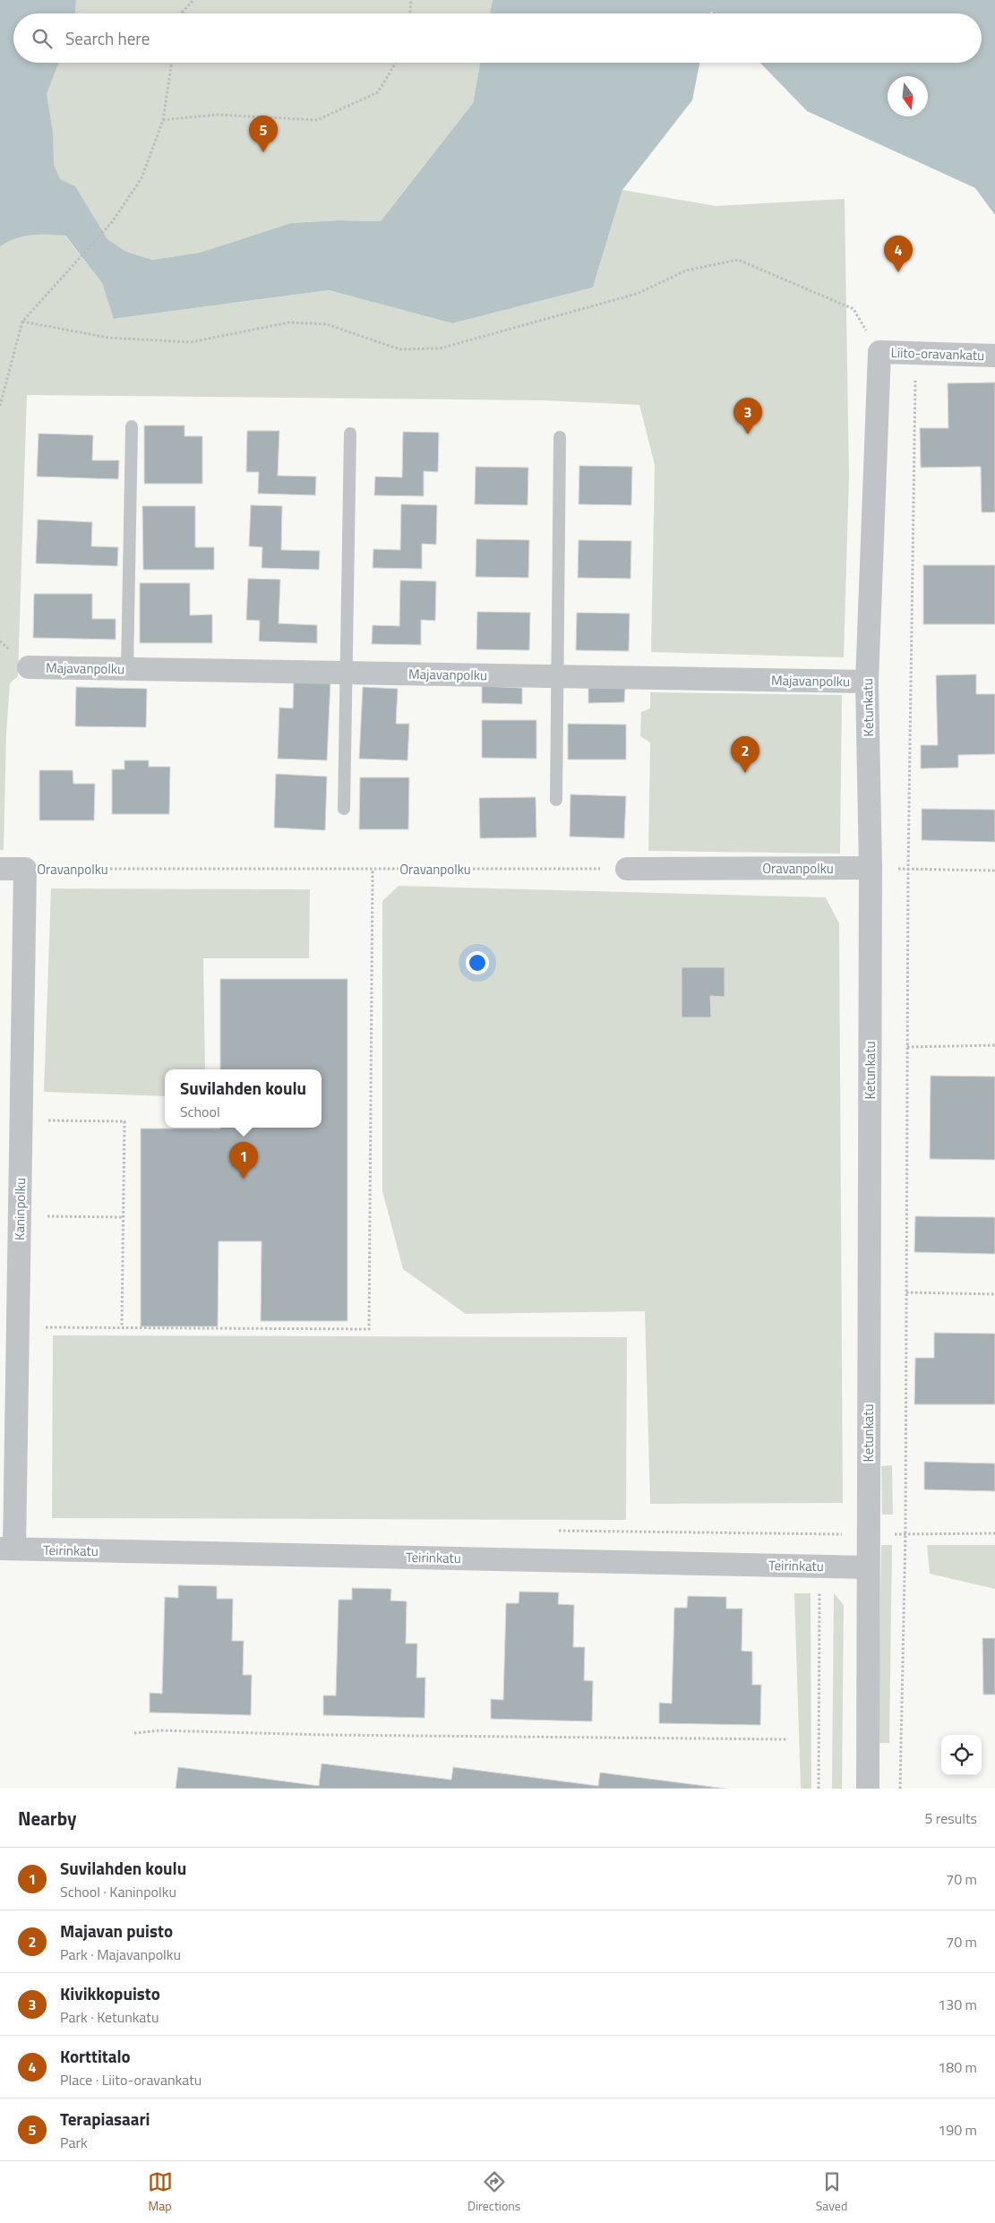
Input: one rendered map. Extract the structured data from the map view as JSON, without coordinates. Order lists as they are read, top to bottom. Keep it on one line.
{"streets":{"street":["Liito-oravankatu","Majavanpolku","Ketunkatu","Oravanpolku","Kaninpolku","Teirinkatu"]},"crossings":[["Liito-oravankatu","Ketunkatu"],["Majavanpolku","Ketunkatu"],["Ketunkatu","Oravanpolku"],["Ketunkatu","Teirinkatu"],["Oravanpolku","Kaninpolku"],["Kaninpolku","Teirinkatu"]],"north":"bottom","page":{"search":"Search here","pins":["5","4","3","2","1"],"popup":["Suvilahden koulu","School"],"heading":["Nearby","5 results"],"list":[{"mark":"1","name":"Suvilahden koulu","note":"School · Kaninpolku","value":"70 m"},{"mark":"2","name":"Majavan puisto","note":"Park · Majavanpolku","value":"70 m"},{"mark":"3","name":"Kivikkopuisto","note":"Park · Ketunkatu","value":"130 m"},{"mark":"4","name":"Korttitalo","note":"Place · Liito-oravankatu","value":"180 m"},{"mark":"5","name":"Terapiasaari","note":"Park","value":"190 m"}],"nav":["Map","Directions","Saved"]}}
